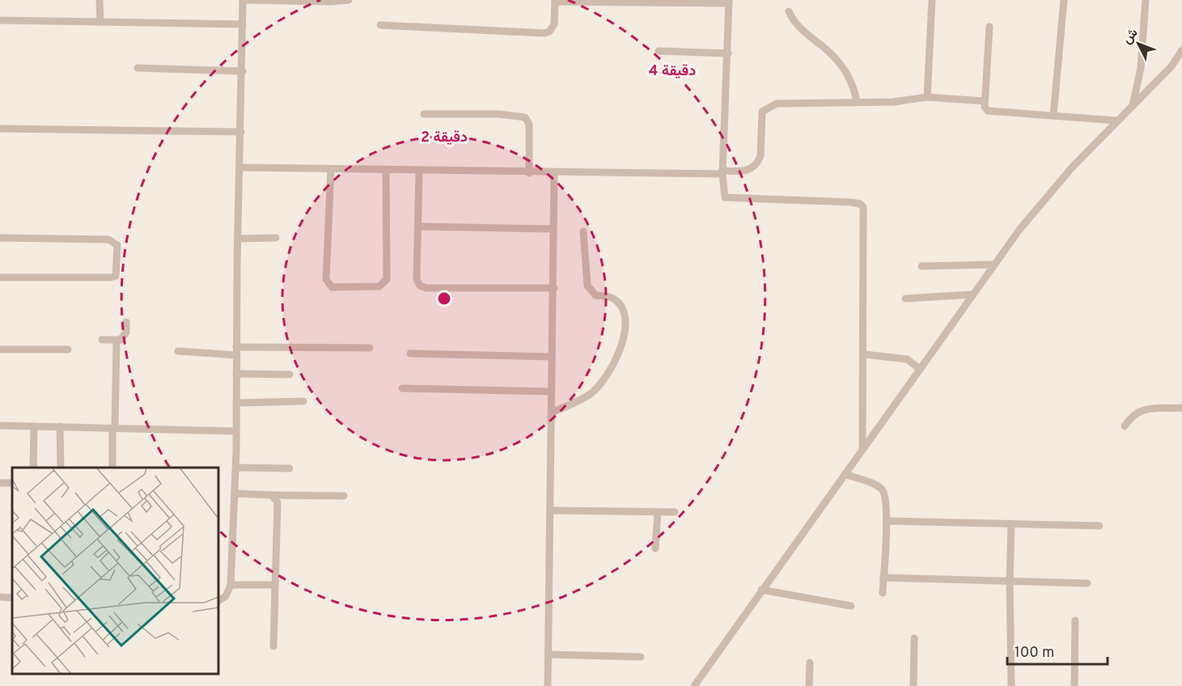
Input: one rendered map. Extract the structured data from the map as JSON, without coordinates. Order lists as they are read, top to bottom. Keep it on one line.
{"scale_bar":"100 m","north":"top left","rings":["4 دقيقة","2 دقيقة"]}
